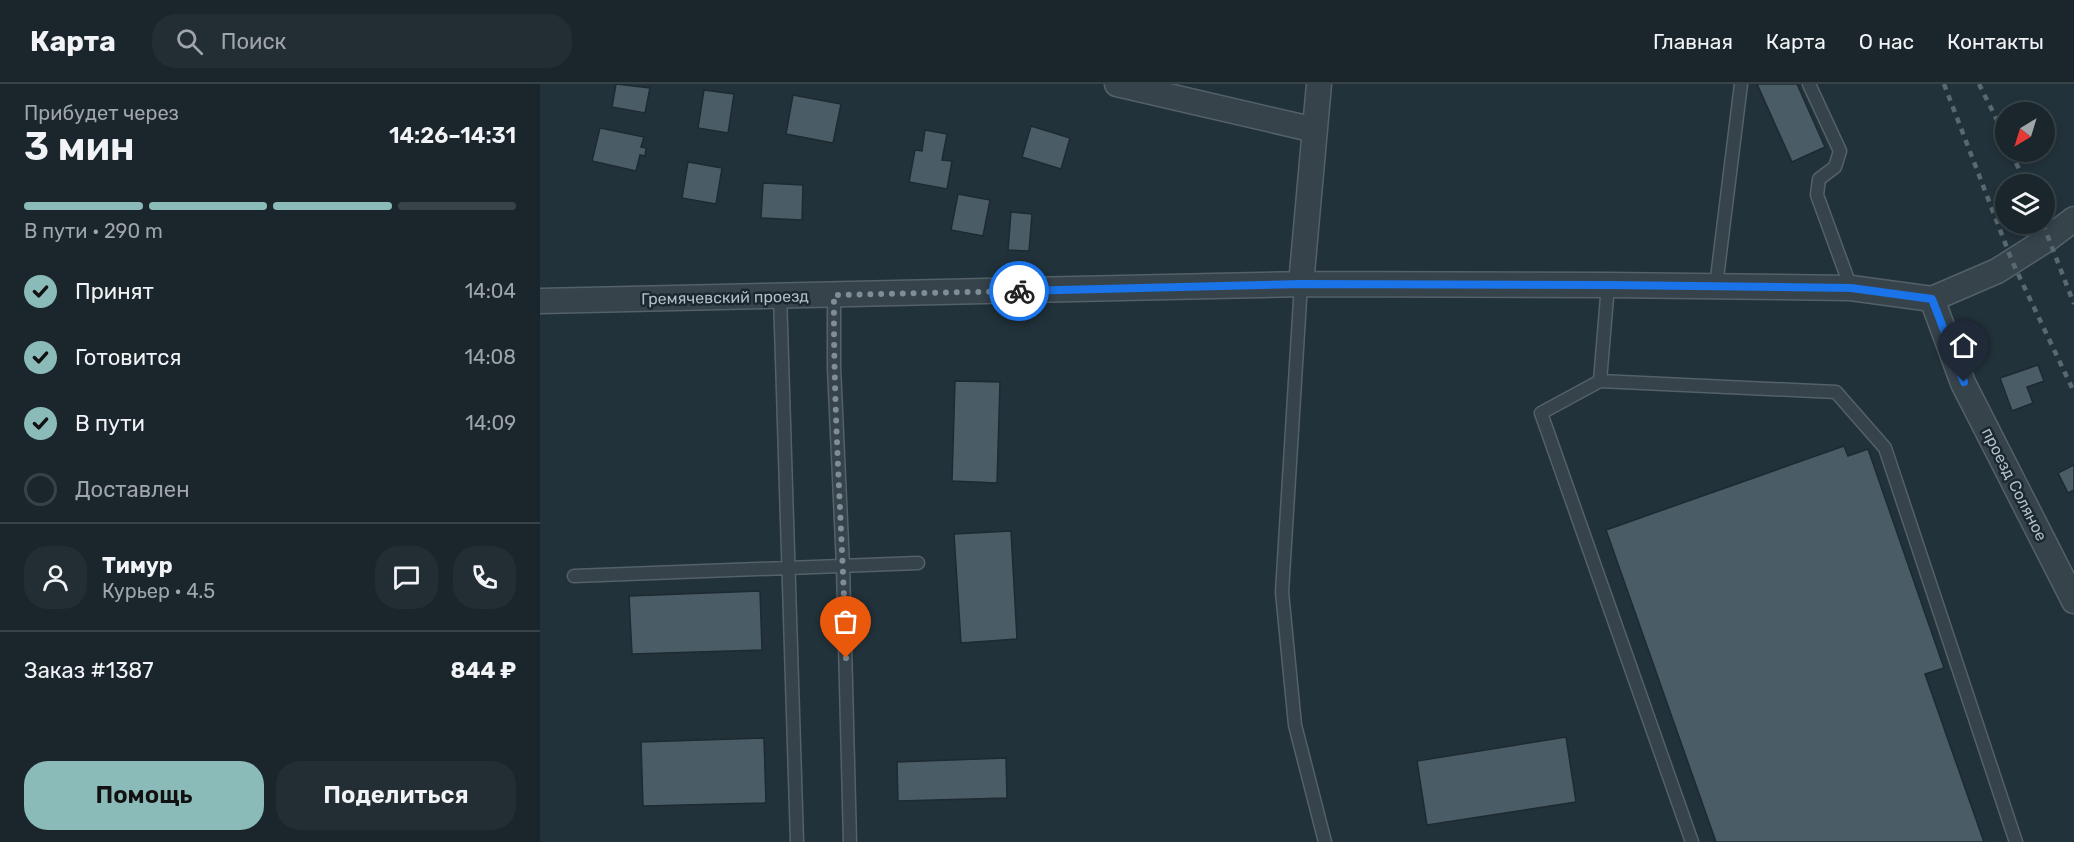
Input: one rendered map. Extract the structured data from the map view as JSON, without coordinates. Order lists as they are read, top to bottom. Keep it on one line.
{"streets":{"street":["Гремячевский проезд","проезд Соляное"]},"crossings":[["Гремячевский проезд","проезд Соляное"]],"north":"bottom left","page":{"header":"Карта","search":"Поиск","nav":["Главная","Карта","О нас","Контакты"],"heading":["3 мин","Прибудет через","14:26–14:31"],"panel":["Тимур","Курьер · 4.5","Заказ #1387","844 ₽"],"bar":"В пути · 290 m","list":[["Принят","14:04"],["Готовится","14:08"],["В пути","14:09"],"Доставлен"],"buttons":["Помощь","Поделиться"]}}
